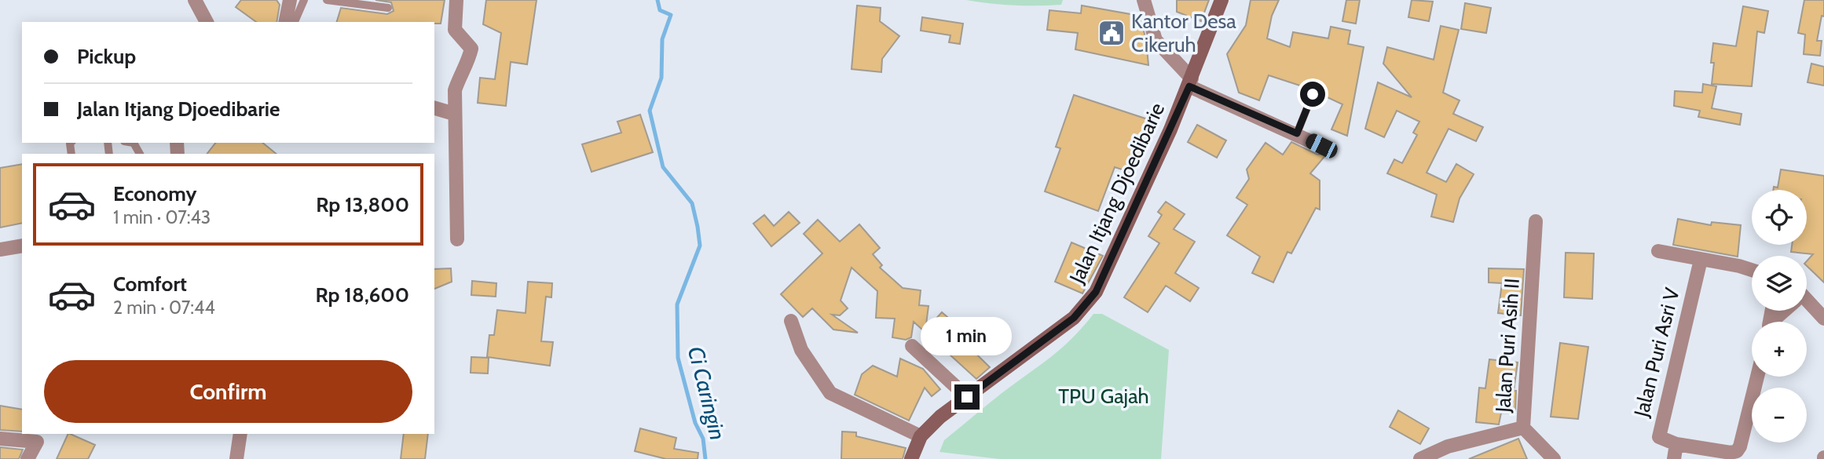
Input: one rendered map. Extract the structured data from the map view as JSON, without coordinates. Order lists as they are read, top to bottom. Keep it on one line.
{"streets":{"main road":["Jalan Itjang Djoedibarie"],"street":["Jalan Puri Asih II","Jalan Puri Asri V"]},"water":["Ci Caringin"],"parks":["TPU Gajah"],"places":{"public building":["Kantor Desa Cikeruh"]},"page":{"banner":["Pickup","Jalan Itjang Djoedibarie"],"list":[{"name":"Economy","note":"1 min · 07:43","value":"Rp 13,800"},{"name":"Comfort","note":"2 min · 07:44","value":"Rp 18,600"}],"map_buttons":["+","−"],"bubble":"1 min","buttons":"Confirm"}}
